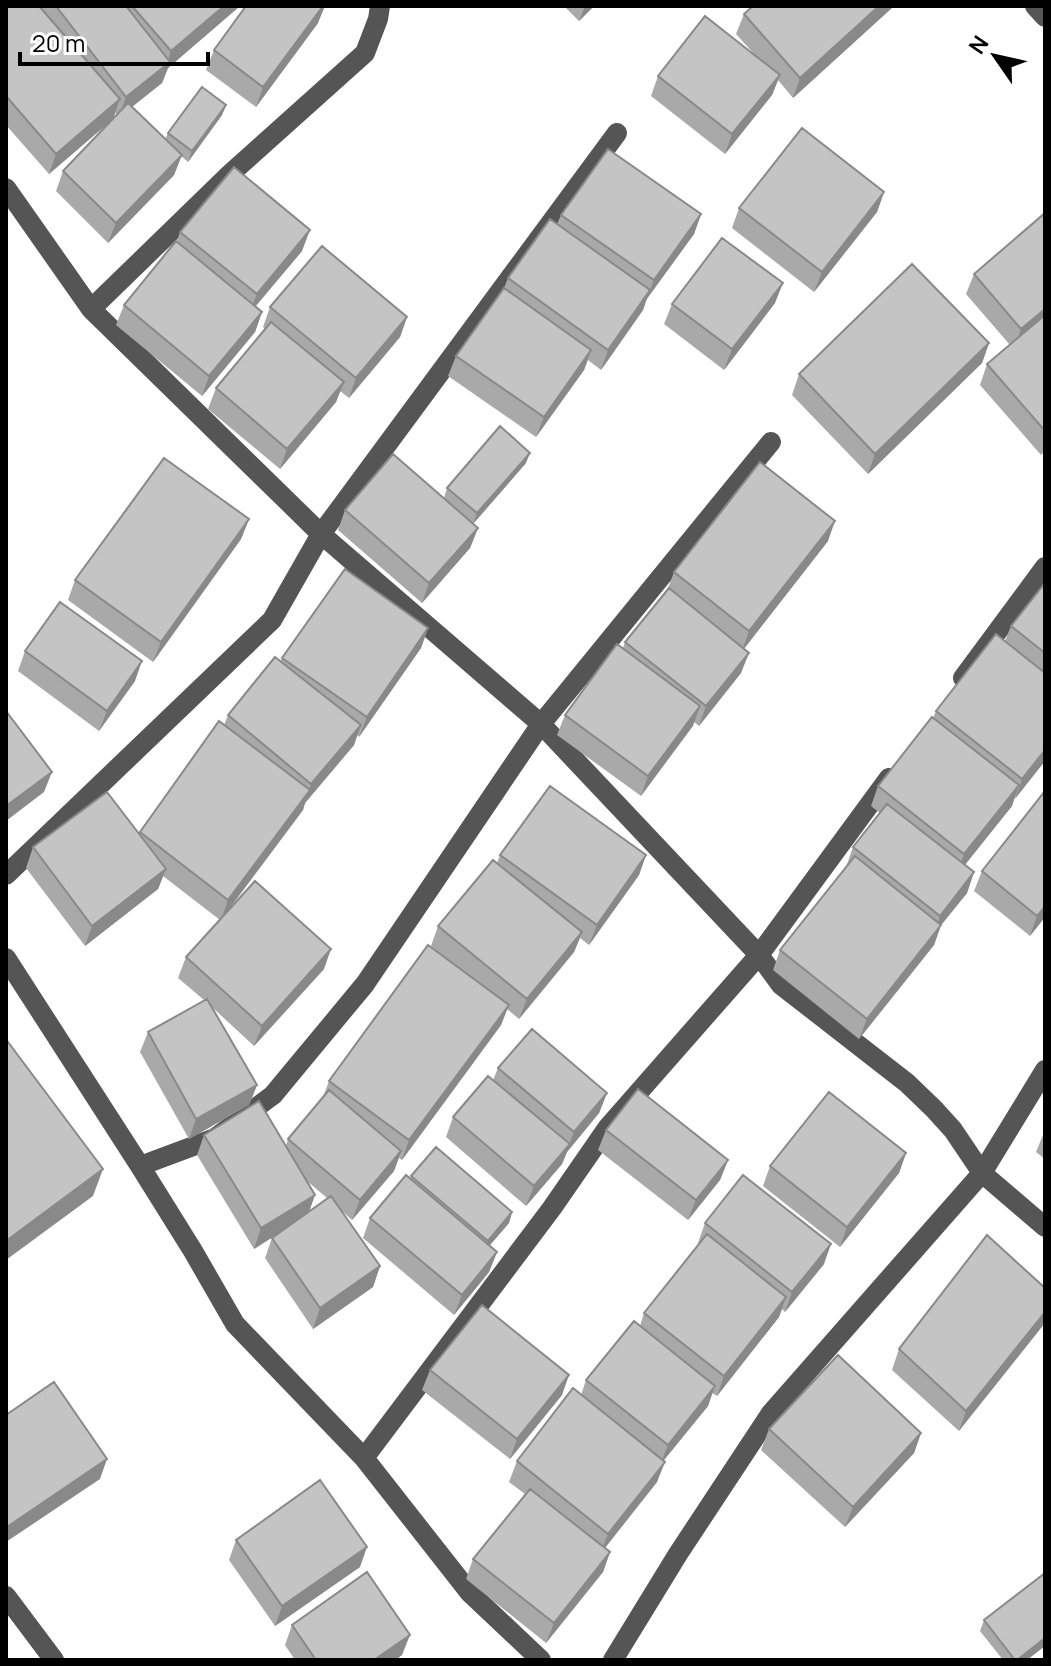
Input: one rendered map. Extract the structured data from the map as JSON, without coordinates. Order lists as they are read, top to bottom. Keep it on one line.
{"scale_bar":"20 m","north":"top left"}
